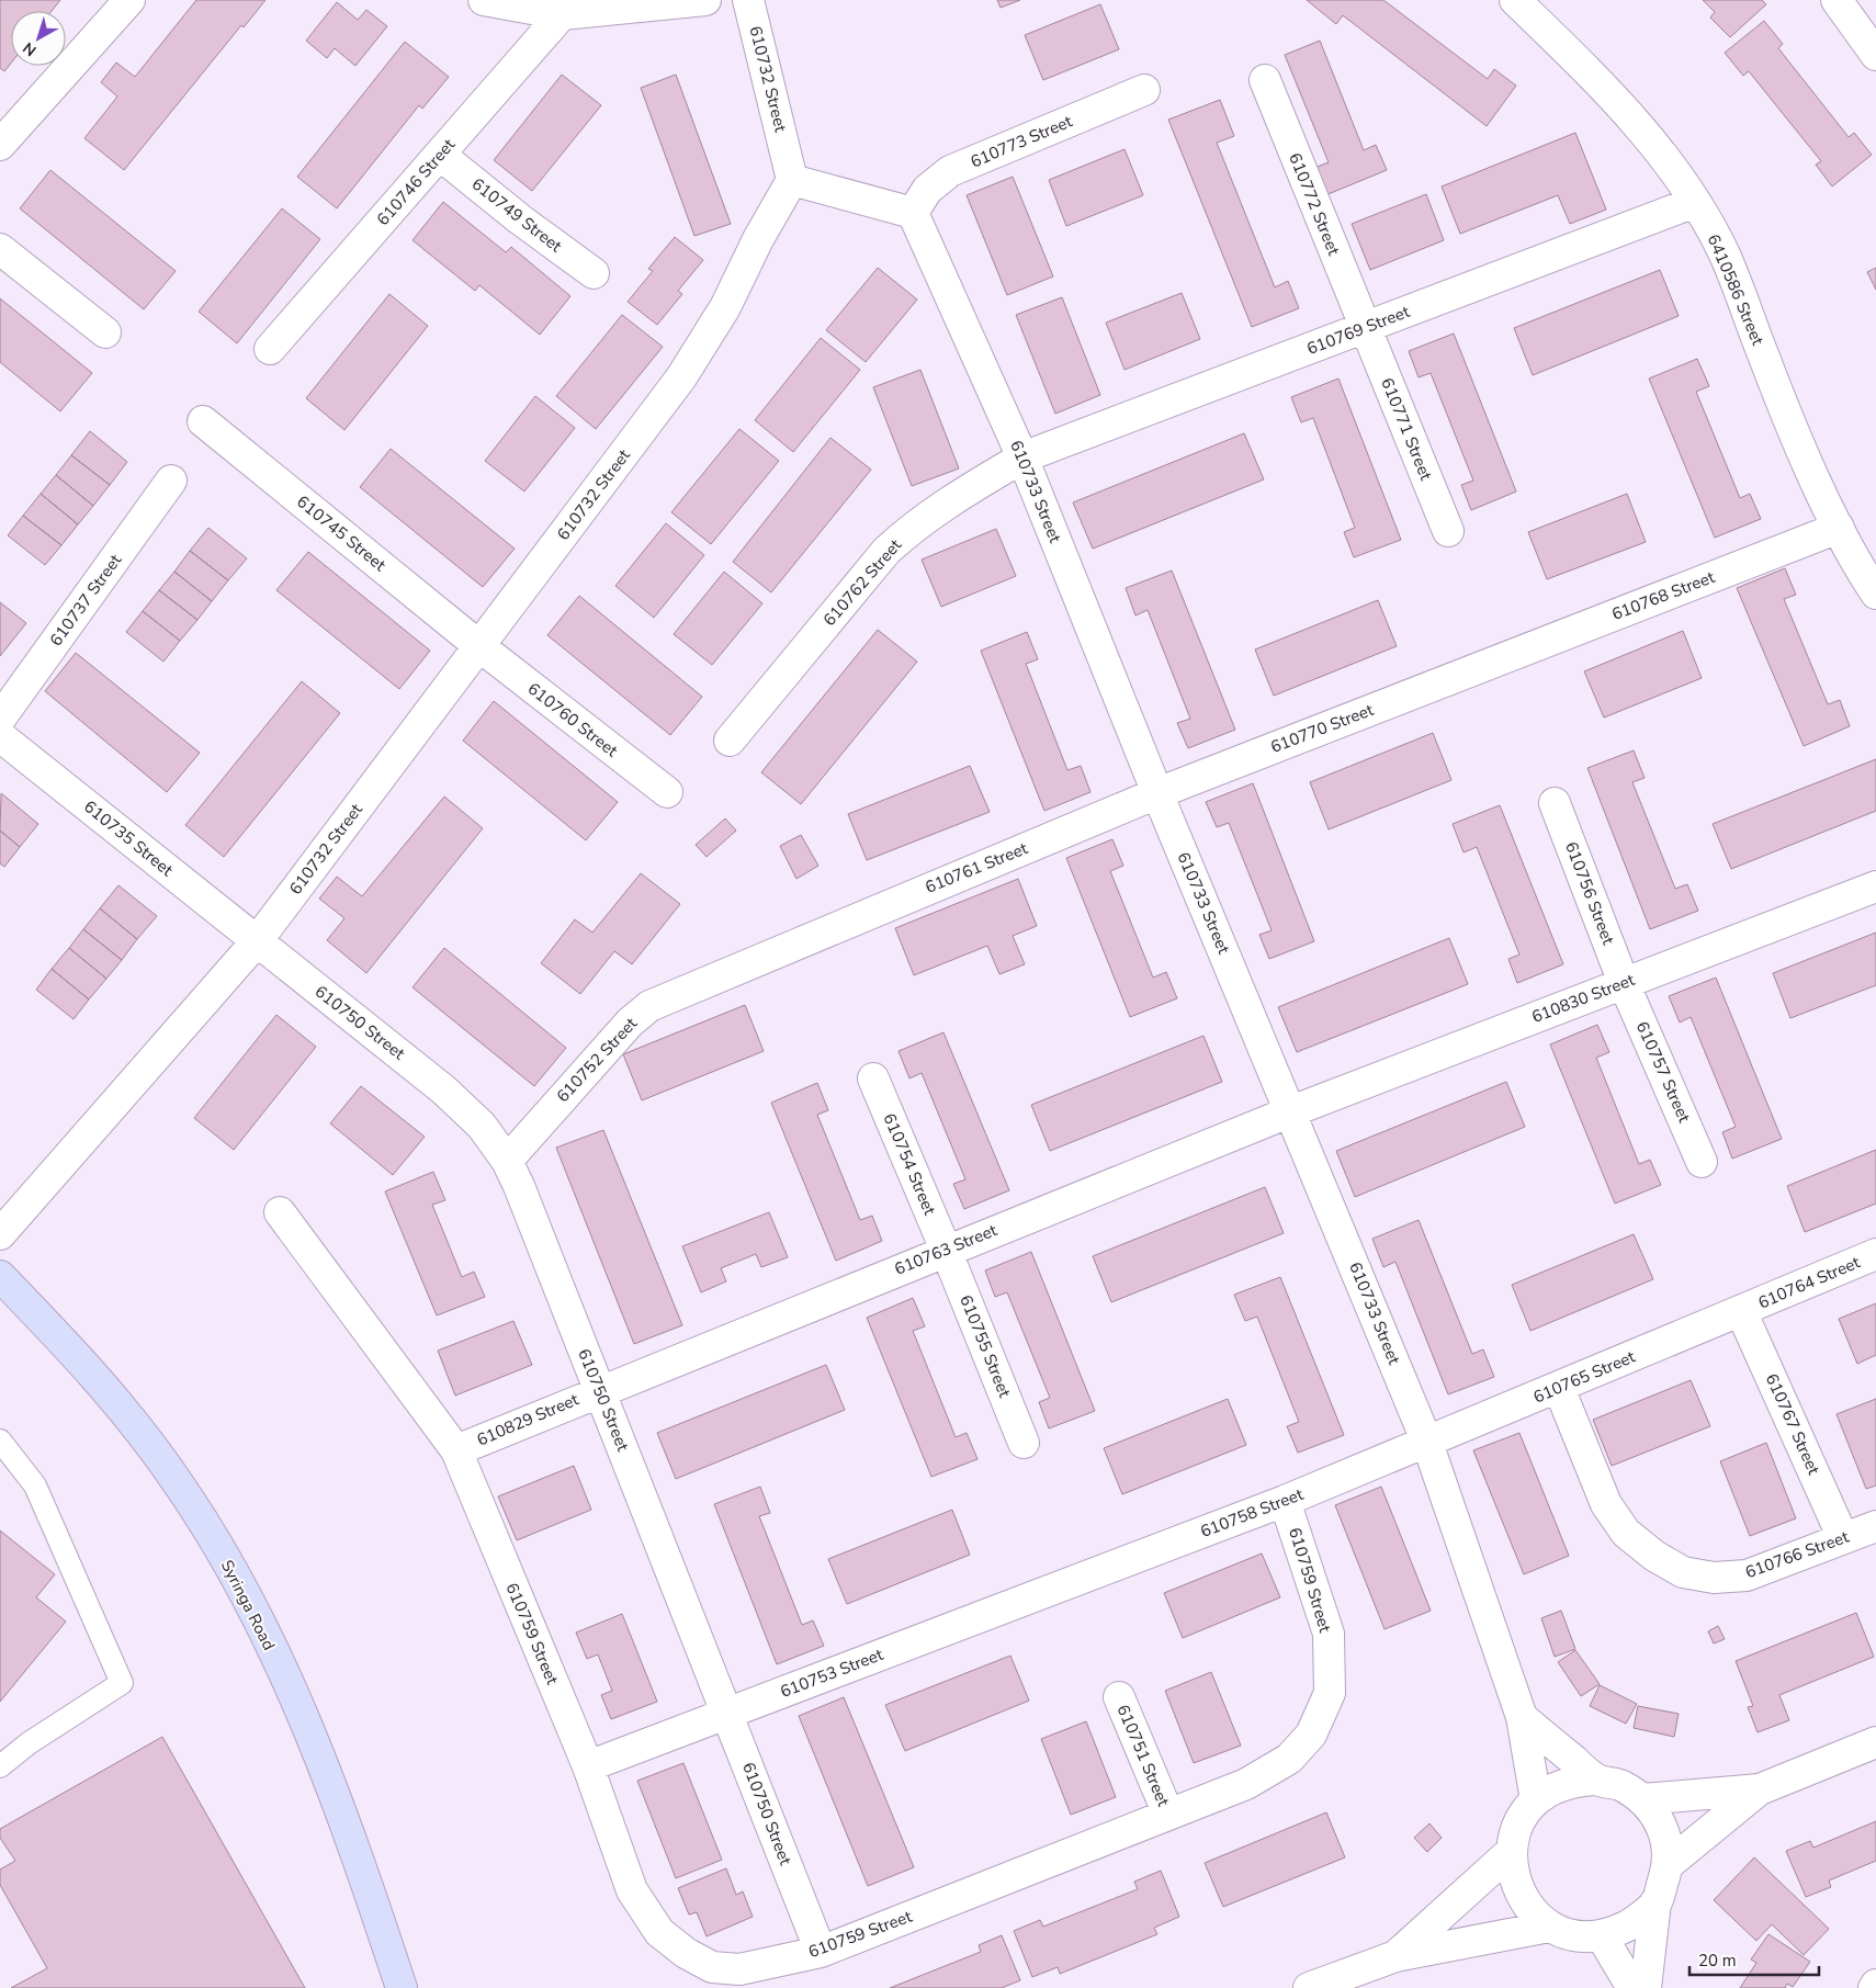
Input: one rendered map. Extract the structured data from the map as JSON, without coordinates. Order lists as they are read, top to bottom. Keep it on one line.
{"streets":{"street":["610732 Street","610773 Street","610746 Street","610772 Street","610749 Street","6410586 Street","610769 Street","610771 Street","610733 Street","610745 Street","610762 Street","610768 Street","610737 Street","610760 Street","610770 Street","610735 Street","610761 Street","610756 Street","610830 Street","610750 Street","610752 Street","610757 Street","610754 Street","610763 Street","610764 Street","610755 Street","610765 Street","610829 Street","610767 Street","610758 Street","610766 Street","610759 Street","Syringa Road","610753 Street","610751 Street"]},"crossings":[["610732 Street","610745 Street"],["610732 Street","610760 Street"],["610732 Street","610735 Street"],["610732 Street","610750 Street"],["610773 Street","610733 Street"],["610746 Street","610749 Street"],["610772 Street","610769 Street"],["610772 Street","610771 Street"],["6410586 Street","610769 Street"],["6410586 Street","610768 Street"],["610769 Street","610771 Street"],["610769 Street","610733 Street"],["610769 Street","610762 Street"],["610733 Street","610762 Street"],["610733 Street","610770 Street"],["610733 Street","610761 Street"],["610733 Street","610830 Street"],["610733 Street","610763 Street"],["610733 Street","610765 Street"],["610733 Street","610758 Street"],["610745 Street","610760 Street"],["610768 Street","610770 Street"],["610770 Street","610761 Street"],["610735 Street","610750 Street"],["610761 Street","610752 Street"],["610756 Street","610830 Street"],["610756 Street","610757 Street"],["610830 Street","610757 Street"],["610830 Street","610763 Street"],["610750 Street","610752 Street"],["610750 Street","610763 Street"],["610750 Street","610829 Street"],["610750 Street","610759 Street"],["610750 Street","610753 Street"],["610754 Street","610763 Street"],["610754 Street","610755 Street"],["610763 Street","610755 Street"],["610763 Street","610829 Street"],["610764 Street","610765 Street"],["610764 Street","610767 Street"],["610765 Street","610767 Street"],["610765 Street","610758 Street"],["610765 Street","610766 Street"],["610829 Street","610759 Street"],["610767 Street","610766 Street"],["610758 Street","610759 Street"],["610758 Street","610753 Street"],["610759 Street","610753 Street"],["610759 Street","610751 Street"]],"scale_bar":"20 m","north":"bottom left"}
